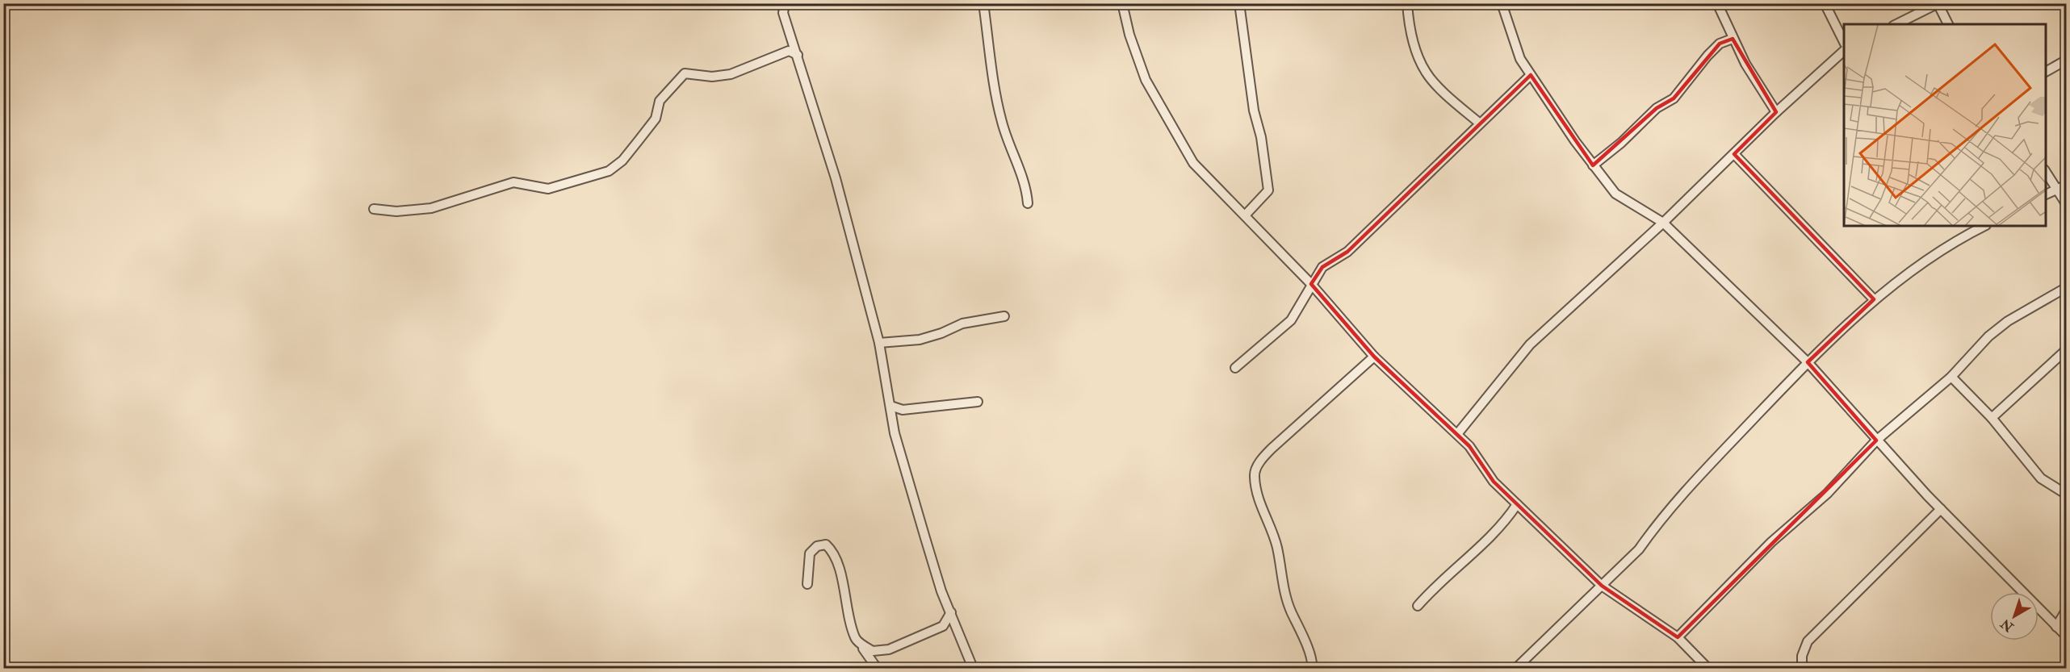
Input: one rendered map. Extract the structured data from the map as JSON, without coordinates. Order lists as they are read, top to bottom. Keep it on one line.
{"north":"bottom left"}
